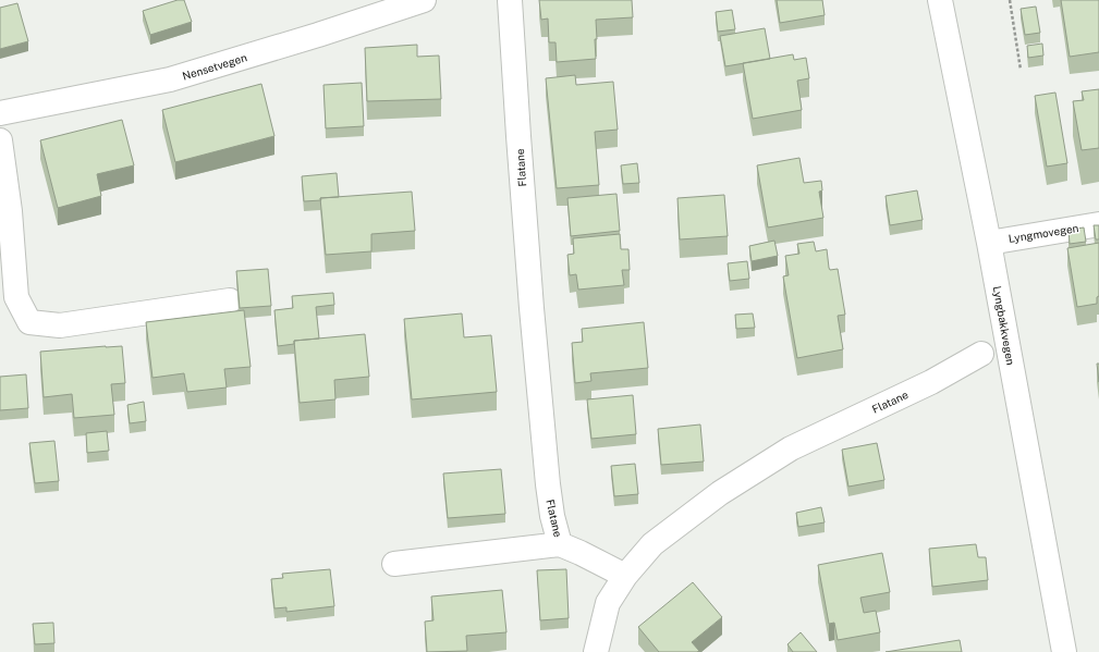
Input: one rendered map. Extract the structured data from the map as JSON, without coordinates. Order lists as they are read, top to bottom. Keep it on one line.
{"streets":{"street":["Nensetvegen","Flatane","Lyngmovegen","Lyngbakkvegen"]},"crossings":[["Lyngmovegen","Lyngbakkvegen"]]}
